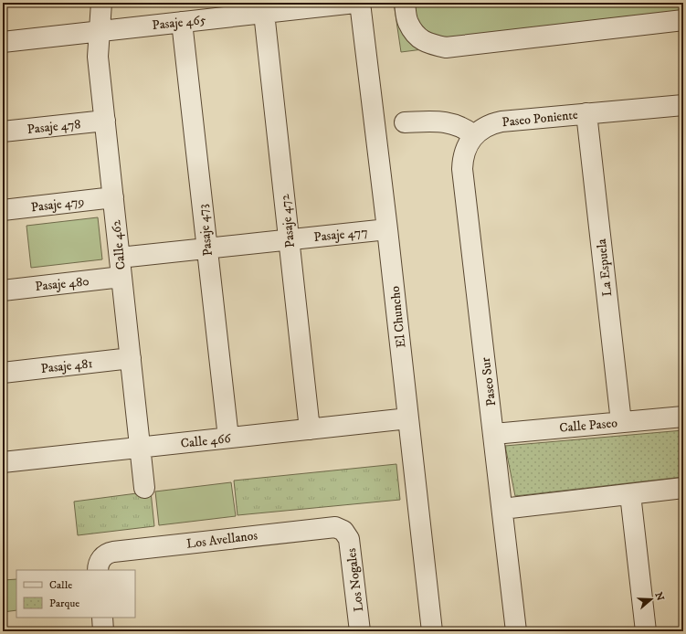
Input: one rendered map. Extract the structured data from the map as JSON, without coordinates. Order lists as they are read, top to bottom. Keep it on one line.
{"streets":{"street":["Pasaje 465","Paseo Poniente","Pasaje 478","Pasaje 479","Pasaje 472","Pasaje 473","Pasaje 477","Calle 462","La Espuela","Pasaje 480","El Chuncho","Pasaje 481","Paseo Sur","Calle Paseo","Calle 466","Los Avellanos","Los Nogales"]},"crossings":[["Pasaje 465","Pasaje 472"],["Pasaje 465","Pasaje 473"],["Pasaje 465","Calle 462"],["Paseo Poniente","La Espuela"],["Paseo Poniente","Paseo Sur"],["Pasaje 478","Calle 462"],["Pasaje 479","Calle 462"],["Pasaje 472","Pasaje 477"],["Pasaje 472","Calle 466"],["Pasaje 473","Pasaje 477"],["Pasaje 473","Calle 466"],["Pasaje 477","Calle 462"],["Pasaje 477","El Chuncho"],["Calle 462","Pasaje 480"],["Calle 462","Pasaje 481"],["Calle 462","Calle 466"],["La Espuela","Calle Paseo"],["El Chuncho","Calle 466"],["Paseo Sur","Calle Paseo"],["Los Avellanos","Los Nogales"]],"legend":["Calle","Parque"],"north":"right"}
